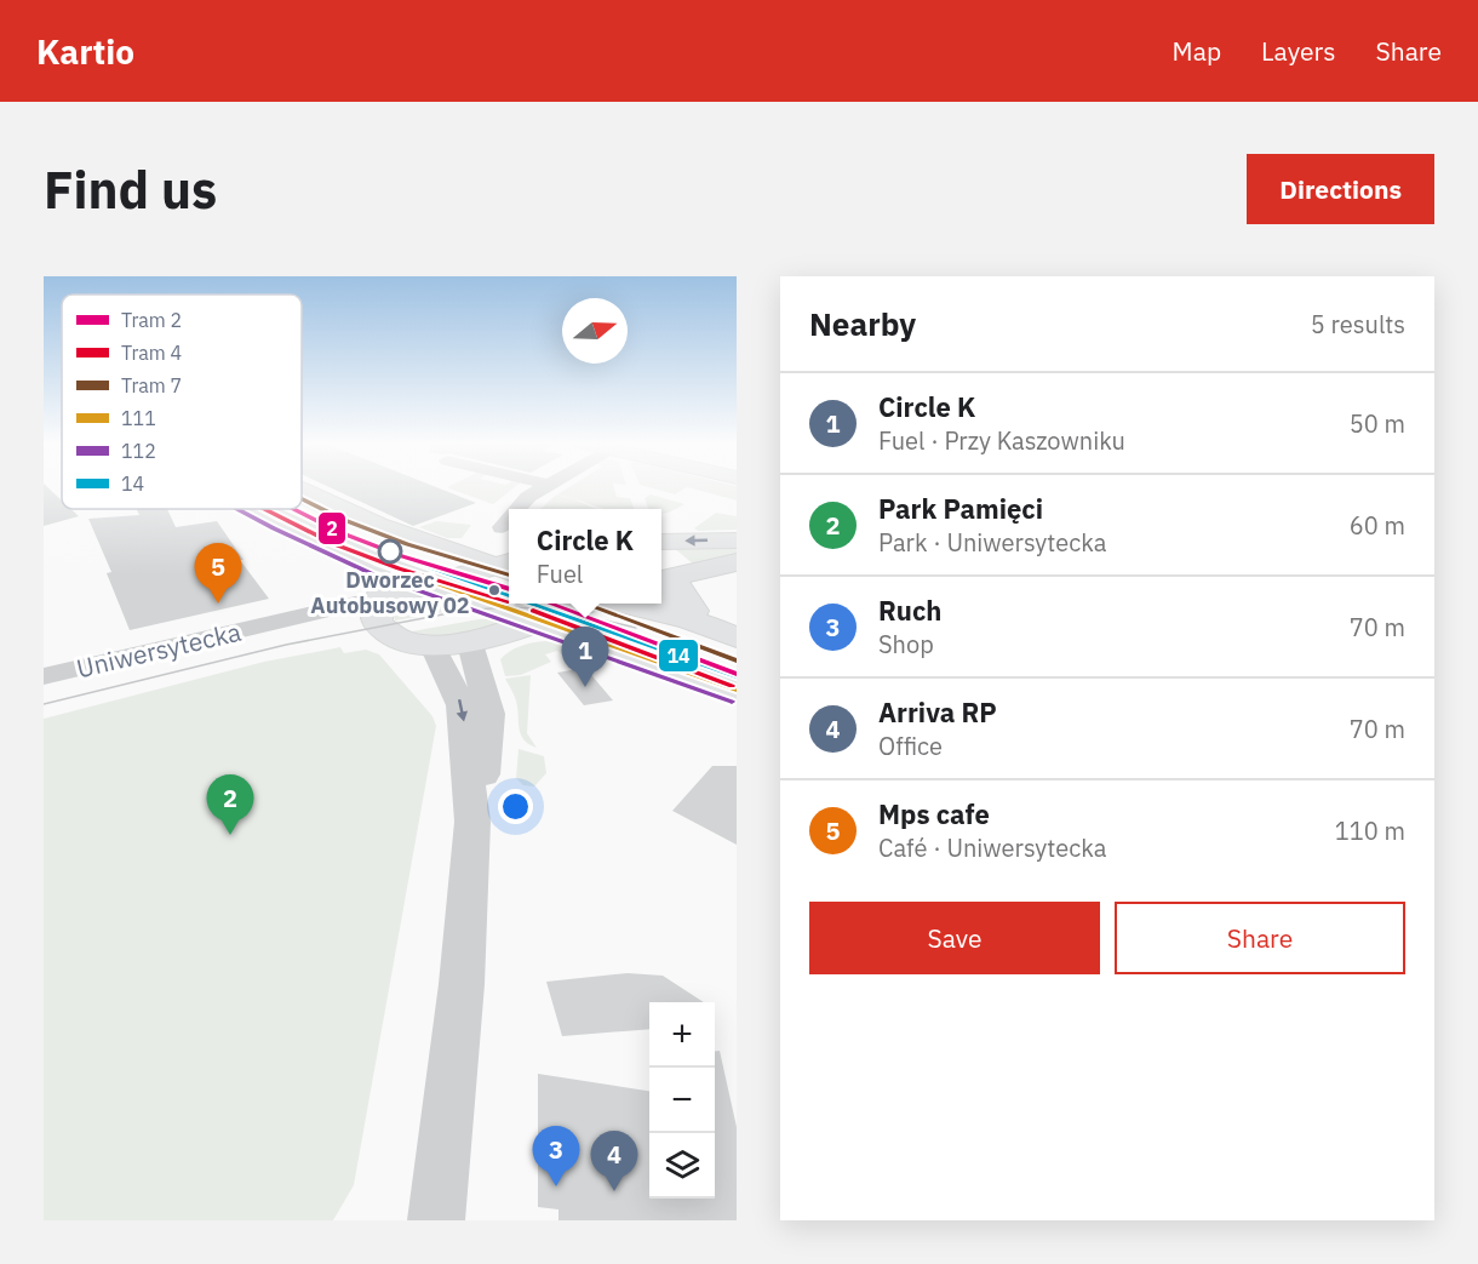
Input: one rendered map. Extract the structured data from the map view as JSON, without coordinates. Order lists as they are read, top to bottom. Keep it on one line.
{"streets":{"street":["Uniwersytecka"]},"places":["Dworzec Autobusowy 02"],"lines":["tram line 7","tram line 2","tram line 4","transit line 111","transit line 112","transit line 14"],"legend":["Tram 2","Tram 4","Tram 7","111","112","14"],"north":"right","page":{"header":"Kartio","nav":["Map","Layers","Share"],"buttons":["Directions",["Save","Share"]],"title":"Find us","heading":["Nearby","5 results"],"list":[{"mark":"1","name":"Circle K","note":"Fuel · Przy Kaszowniku","value":"50 m"},{"mark":"2","name":"Park Pamięci","note":"Park · Uniwersytecka","value":"60 m"},{"mark":"3","name":"Ruch","note":"Shop","value":"70 m"},{"mark":"4","name":"Arriva RP","note":"Office","value":"70 m"},{"mark":"5","name":"Mps cafe","note":"Café · Uniwersytecka","value":"110 m"}],"popup":["Circle K","Fuel"],"pins":["5","1","2","3","4"],"map_buttons":["+","−"]}}
